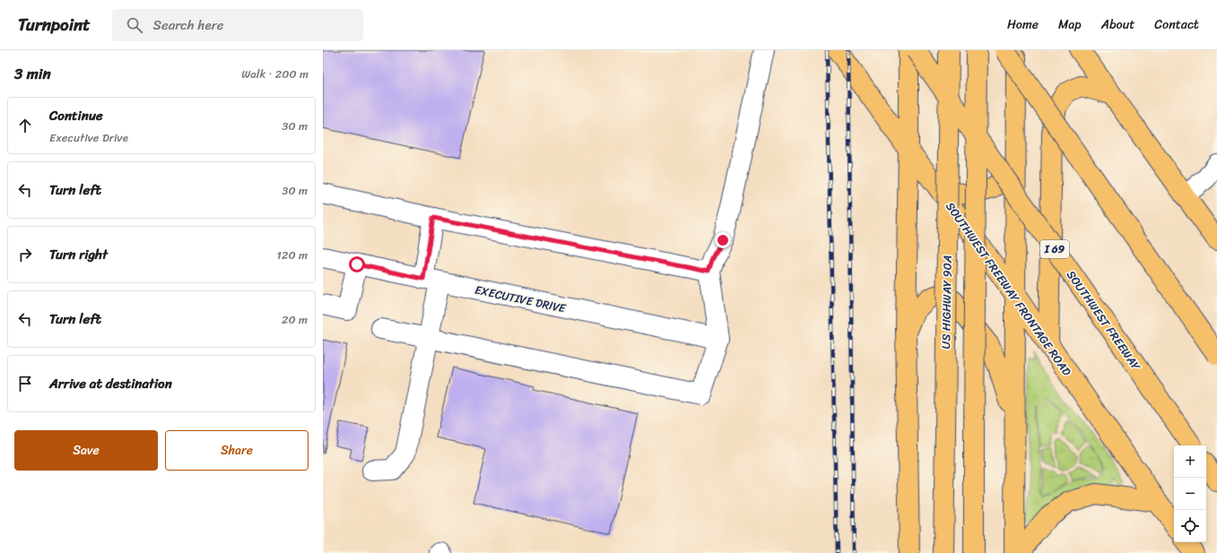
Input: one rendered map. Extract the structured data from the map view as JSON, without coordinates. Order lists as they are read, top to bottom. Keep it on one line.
{"streets":{"main road":["I 69","SOUTHWEST FREEWAY FRONTAGE ROAD","US HIGHWAY 90A","SOUTHWEST FREEWAY"],"street":["EXECUTIVE DRIVE"]},"page":{"header":"Turnpoint","search":"Search here","nav":["Home","Map","About","Contact"],"heading":["3 min","Walk · 200 m"],"list":[["Continue","Executive Drive","30 m"],["Turn left","30 m"],["Turn right","120 m"],["Turn left","20 m"],"Arrive at destination"],"buttons":["Save","Share"],"map_buttons":["+","−"]}}
